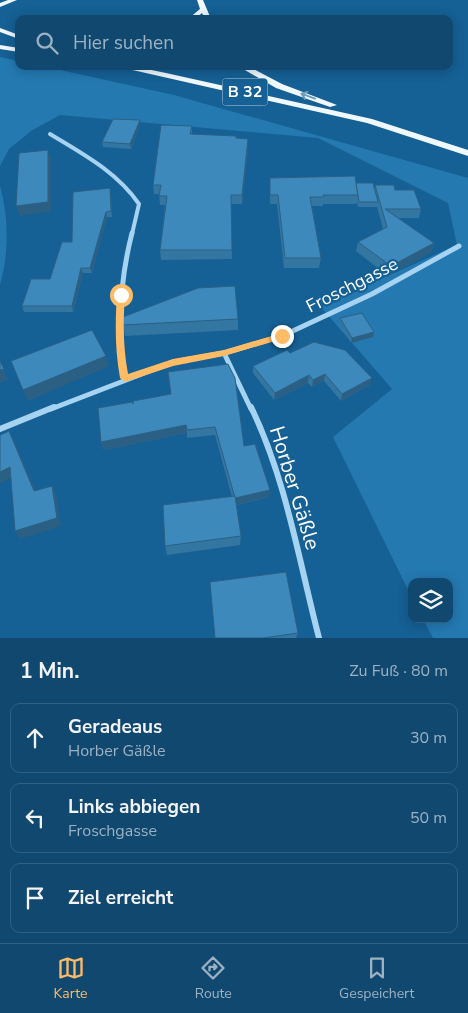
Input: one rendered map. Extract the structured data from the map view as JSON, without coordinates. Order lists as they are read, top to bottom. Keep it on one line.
{"streets":{"main road":["B 32"],"street":["Froschgasse","Horber Gäßle"]},"crossings":[["Froschgasse","Horber Gäßle"]],"page":{"search":"Hier suchen","heading":["1 Min.","Zu Fuß · 80 m"],"list":[["Geradeaus","Horber Gäßle","30 m"],["Links abbiegen","Froschgasse","50 m"],"Ziel erreicht"],"nav":["Karte","Route","Gespeichert"]}}
